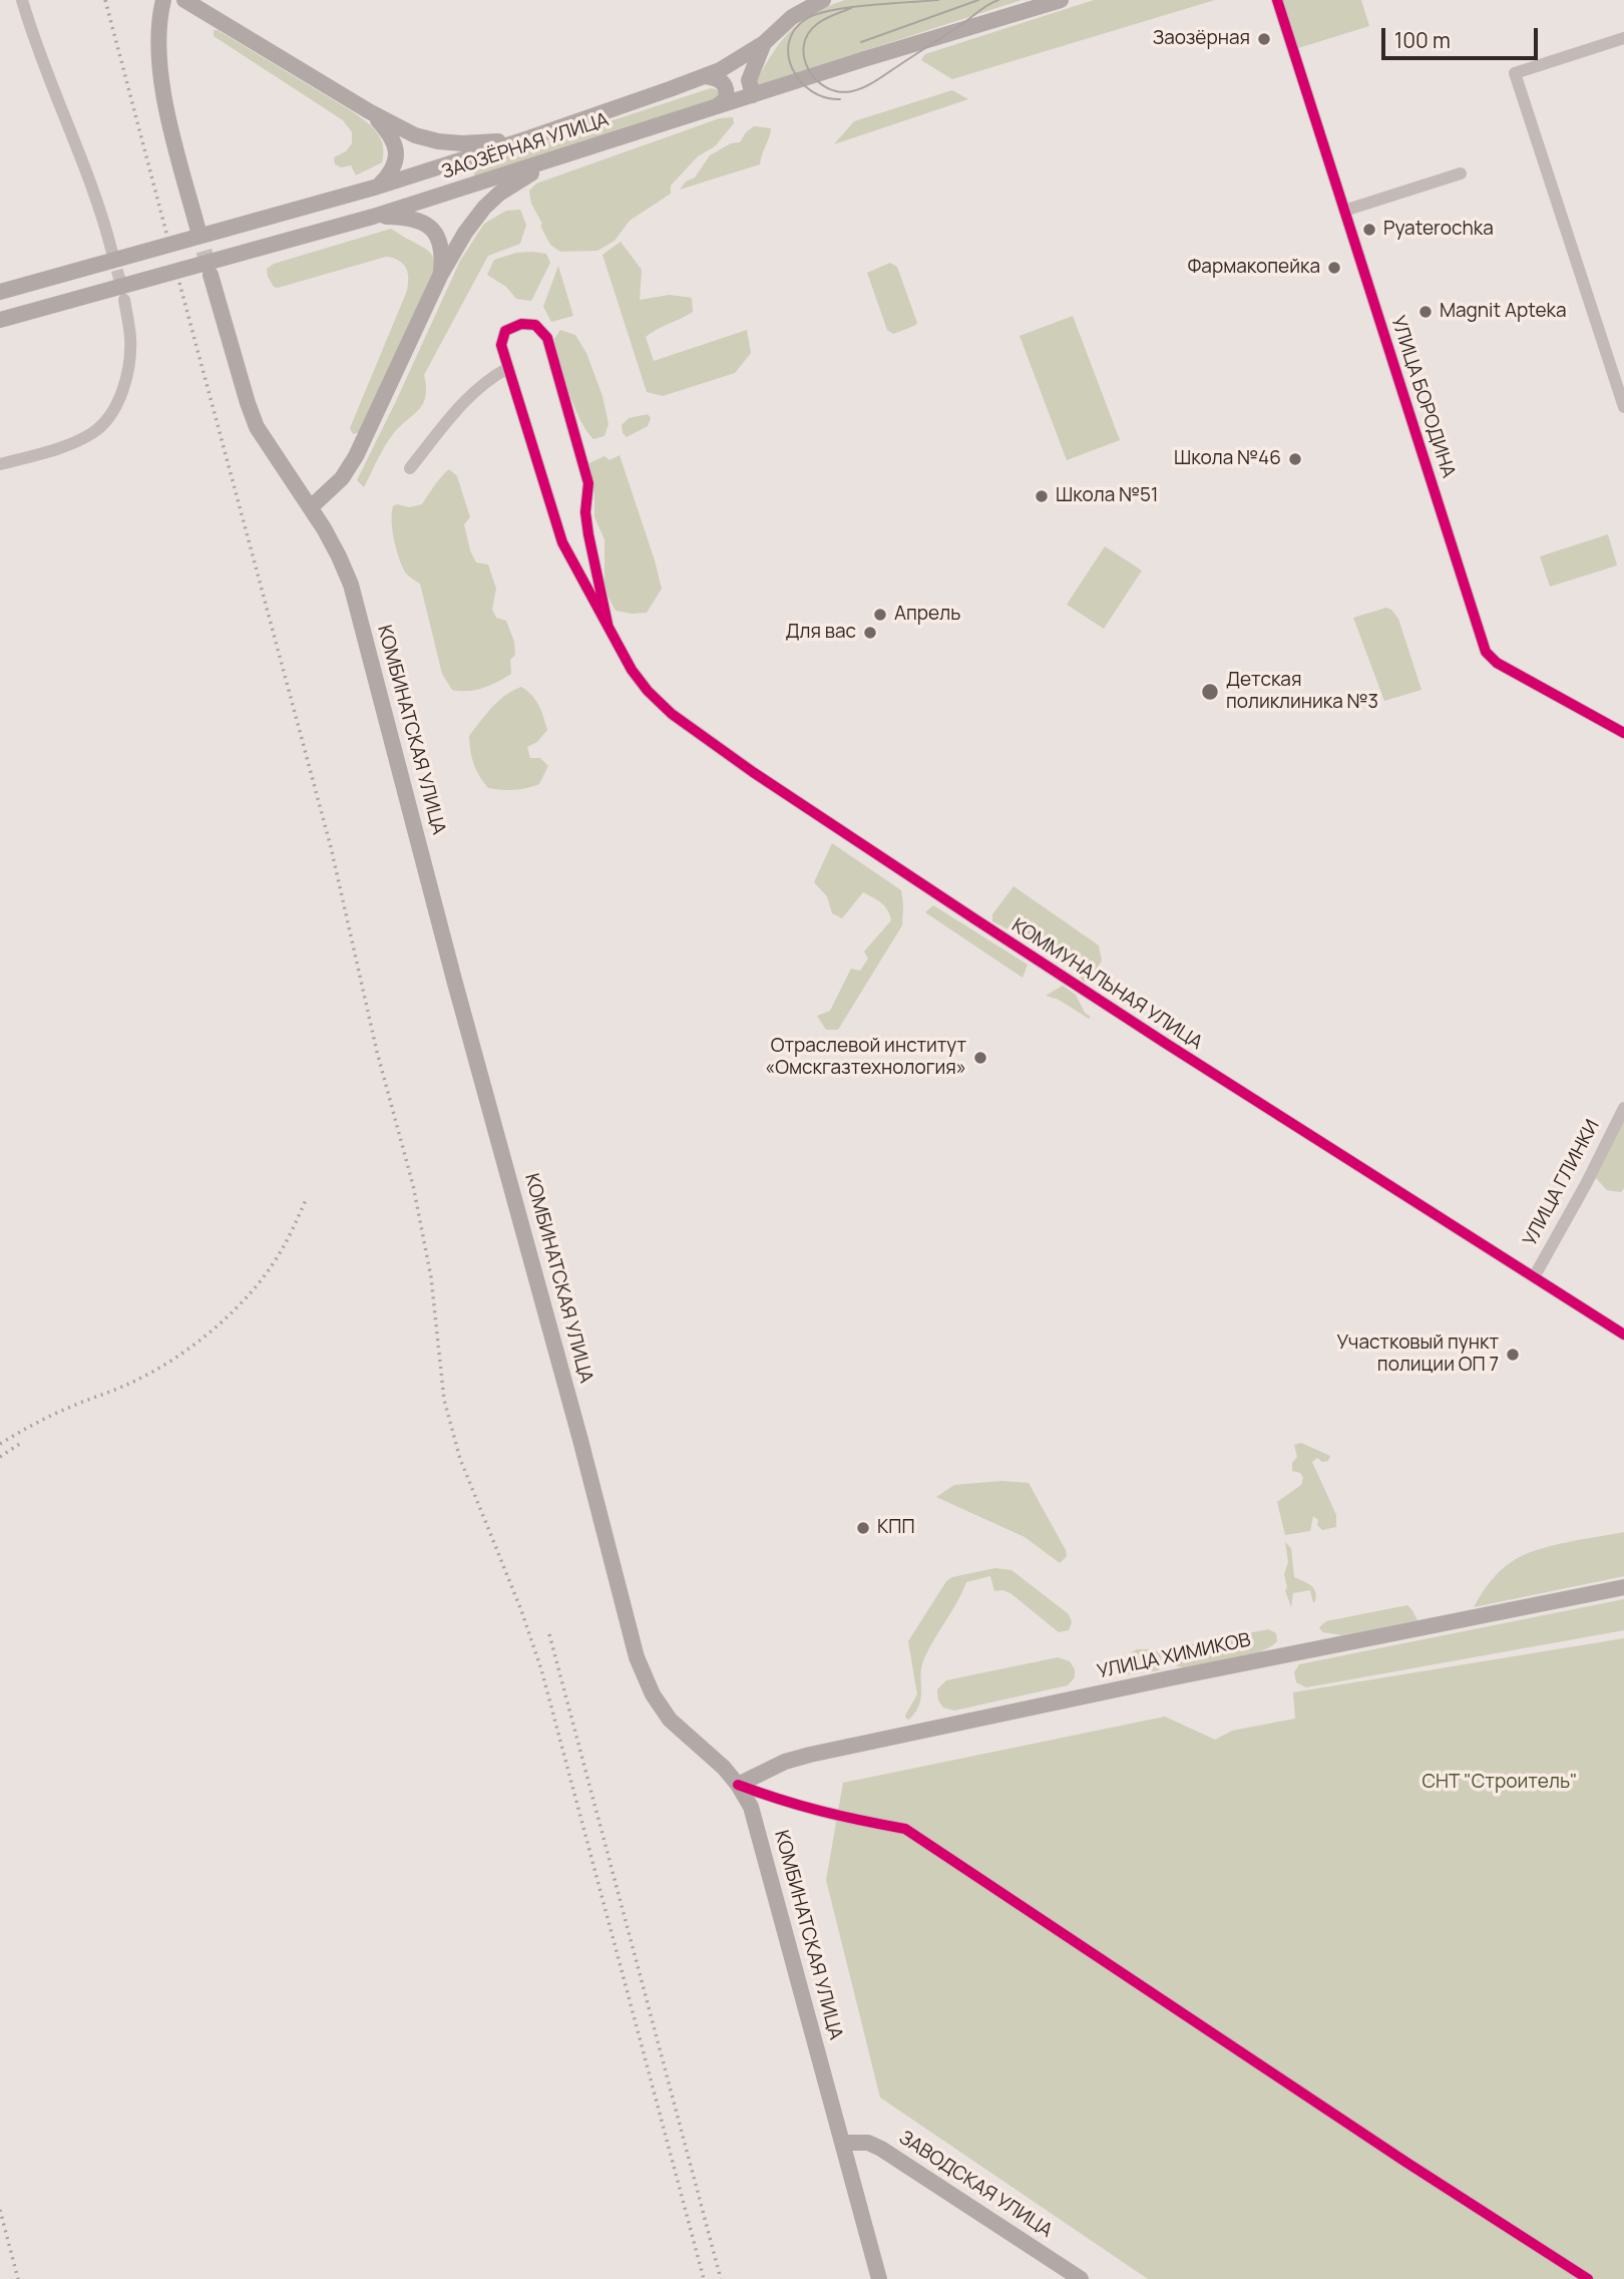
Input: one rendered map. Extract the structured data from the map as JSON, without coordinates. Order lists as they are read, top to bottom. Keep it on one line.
{"streets":{"main road":["ЗАОЗЁРНАЯ УЛИЦА","КОМБИНАТСКАЯ УЛИЦА","УЛИЦА ХИМИКОВ","ЗАВОДСКАЯ УЛИЦА"],"street":["УЛИЦА БОРОДИНА","КОММУНАЛЬНАЯ УЛИЦА","УЛИЦА ГЛИНКИ"]},"crossings":[["КОМБИНАТСКАЯ УЛИЦА","УЛИЦА ХИМИКОВ"],["КОМБИНАТСКАЯ УЛИЦА","ЗАВОДСКАЯ УЛИЦА"],["КОММУНАЛЬНАЯ УЛИЦА","УЛИЦА ГЛИНКИ"]],"parks":["СНТ \"Строитель\""],"places":["Заозёрная","Pyaterochka","Фармакопейка","Magnit Apteka","Школа №46","Школа №51","Апрель","Для вас","Детская поликлиника №3","Отраслевой институт «Омскгазтехнология»","Участковый пункт полиции ОП 7","КПП"],"scale_bar":"100 m"}
